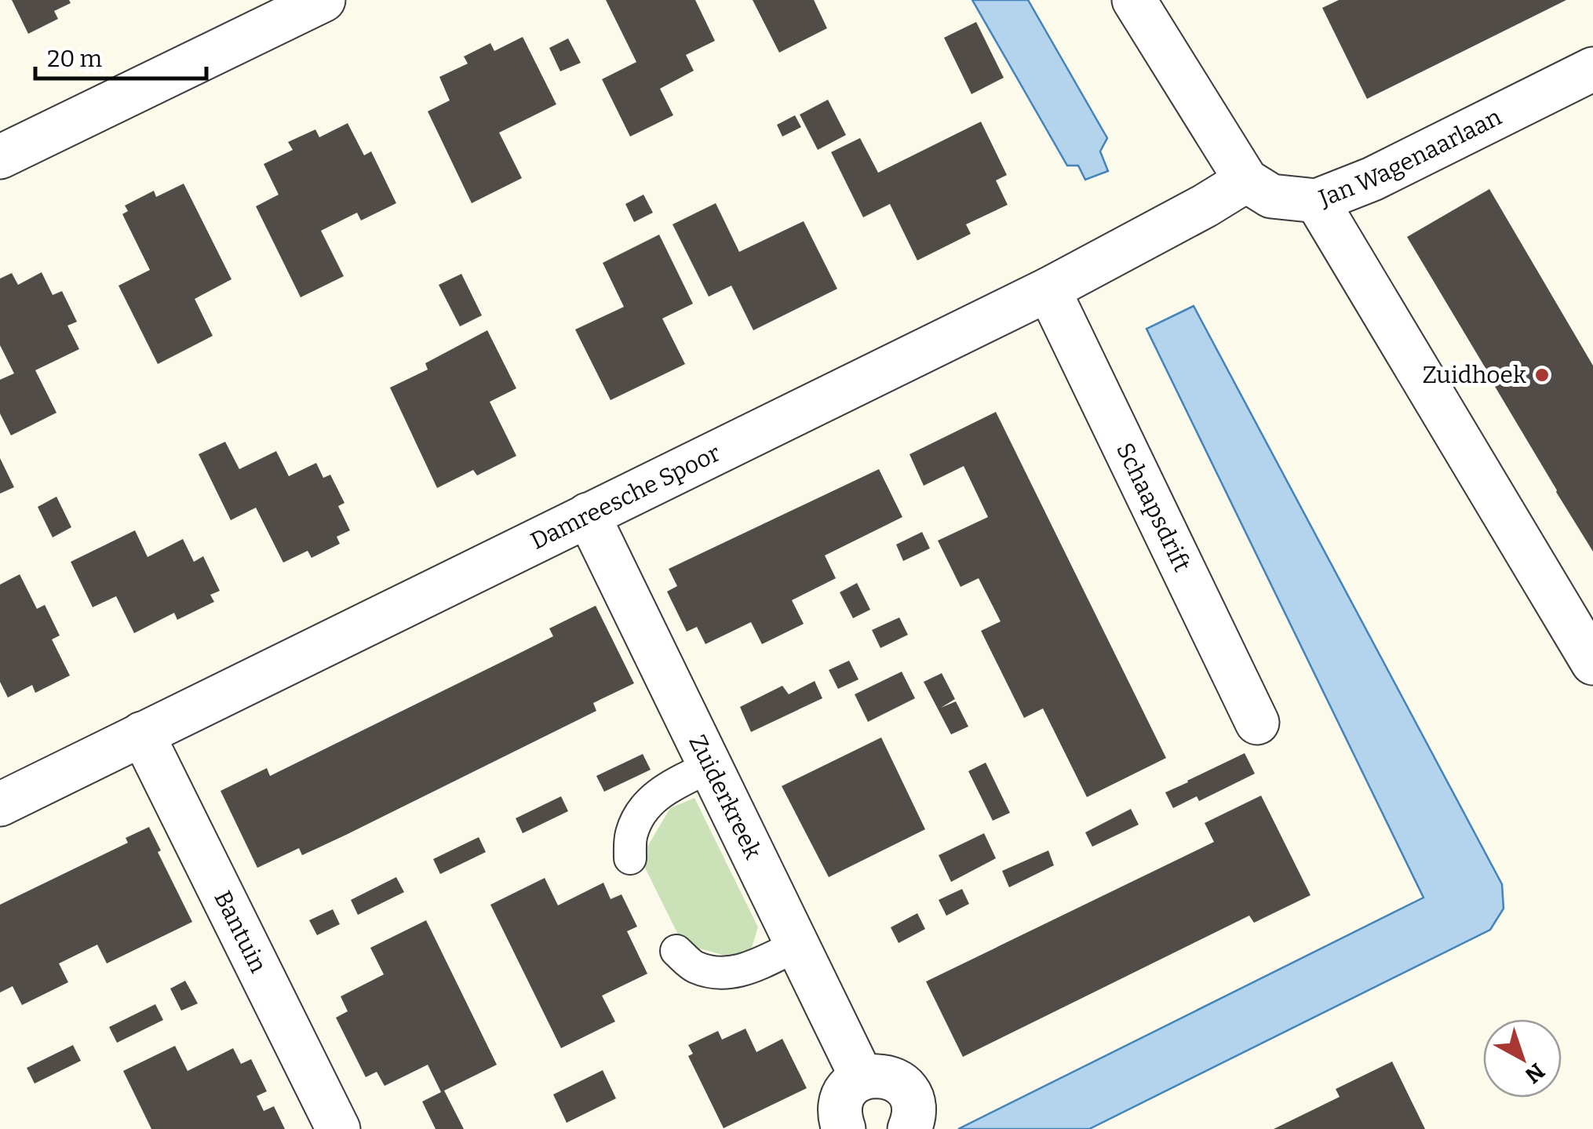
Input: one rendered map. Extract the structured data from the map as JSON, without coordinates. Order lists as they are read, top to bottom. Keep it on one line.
{"streets":{"street":["Jan Wagenaarlaan","Damreesche Spoor","Schaapsdrift","Zuiderkreek","Bantuin"]},"crossings":[["Jan Wagenaarlaan","Damreesche Spoor"],["Damreesche Spoor","Schaapsdrift"],["Damreesche Spoor","Zuiderkreek"],["Damreesche Spoor","Bantuin"]],"places":["Zuidhoek"],"scale_bar":"20 m","north":"bottom right"}
